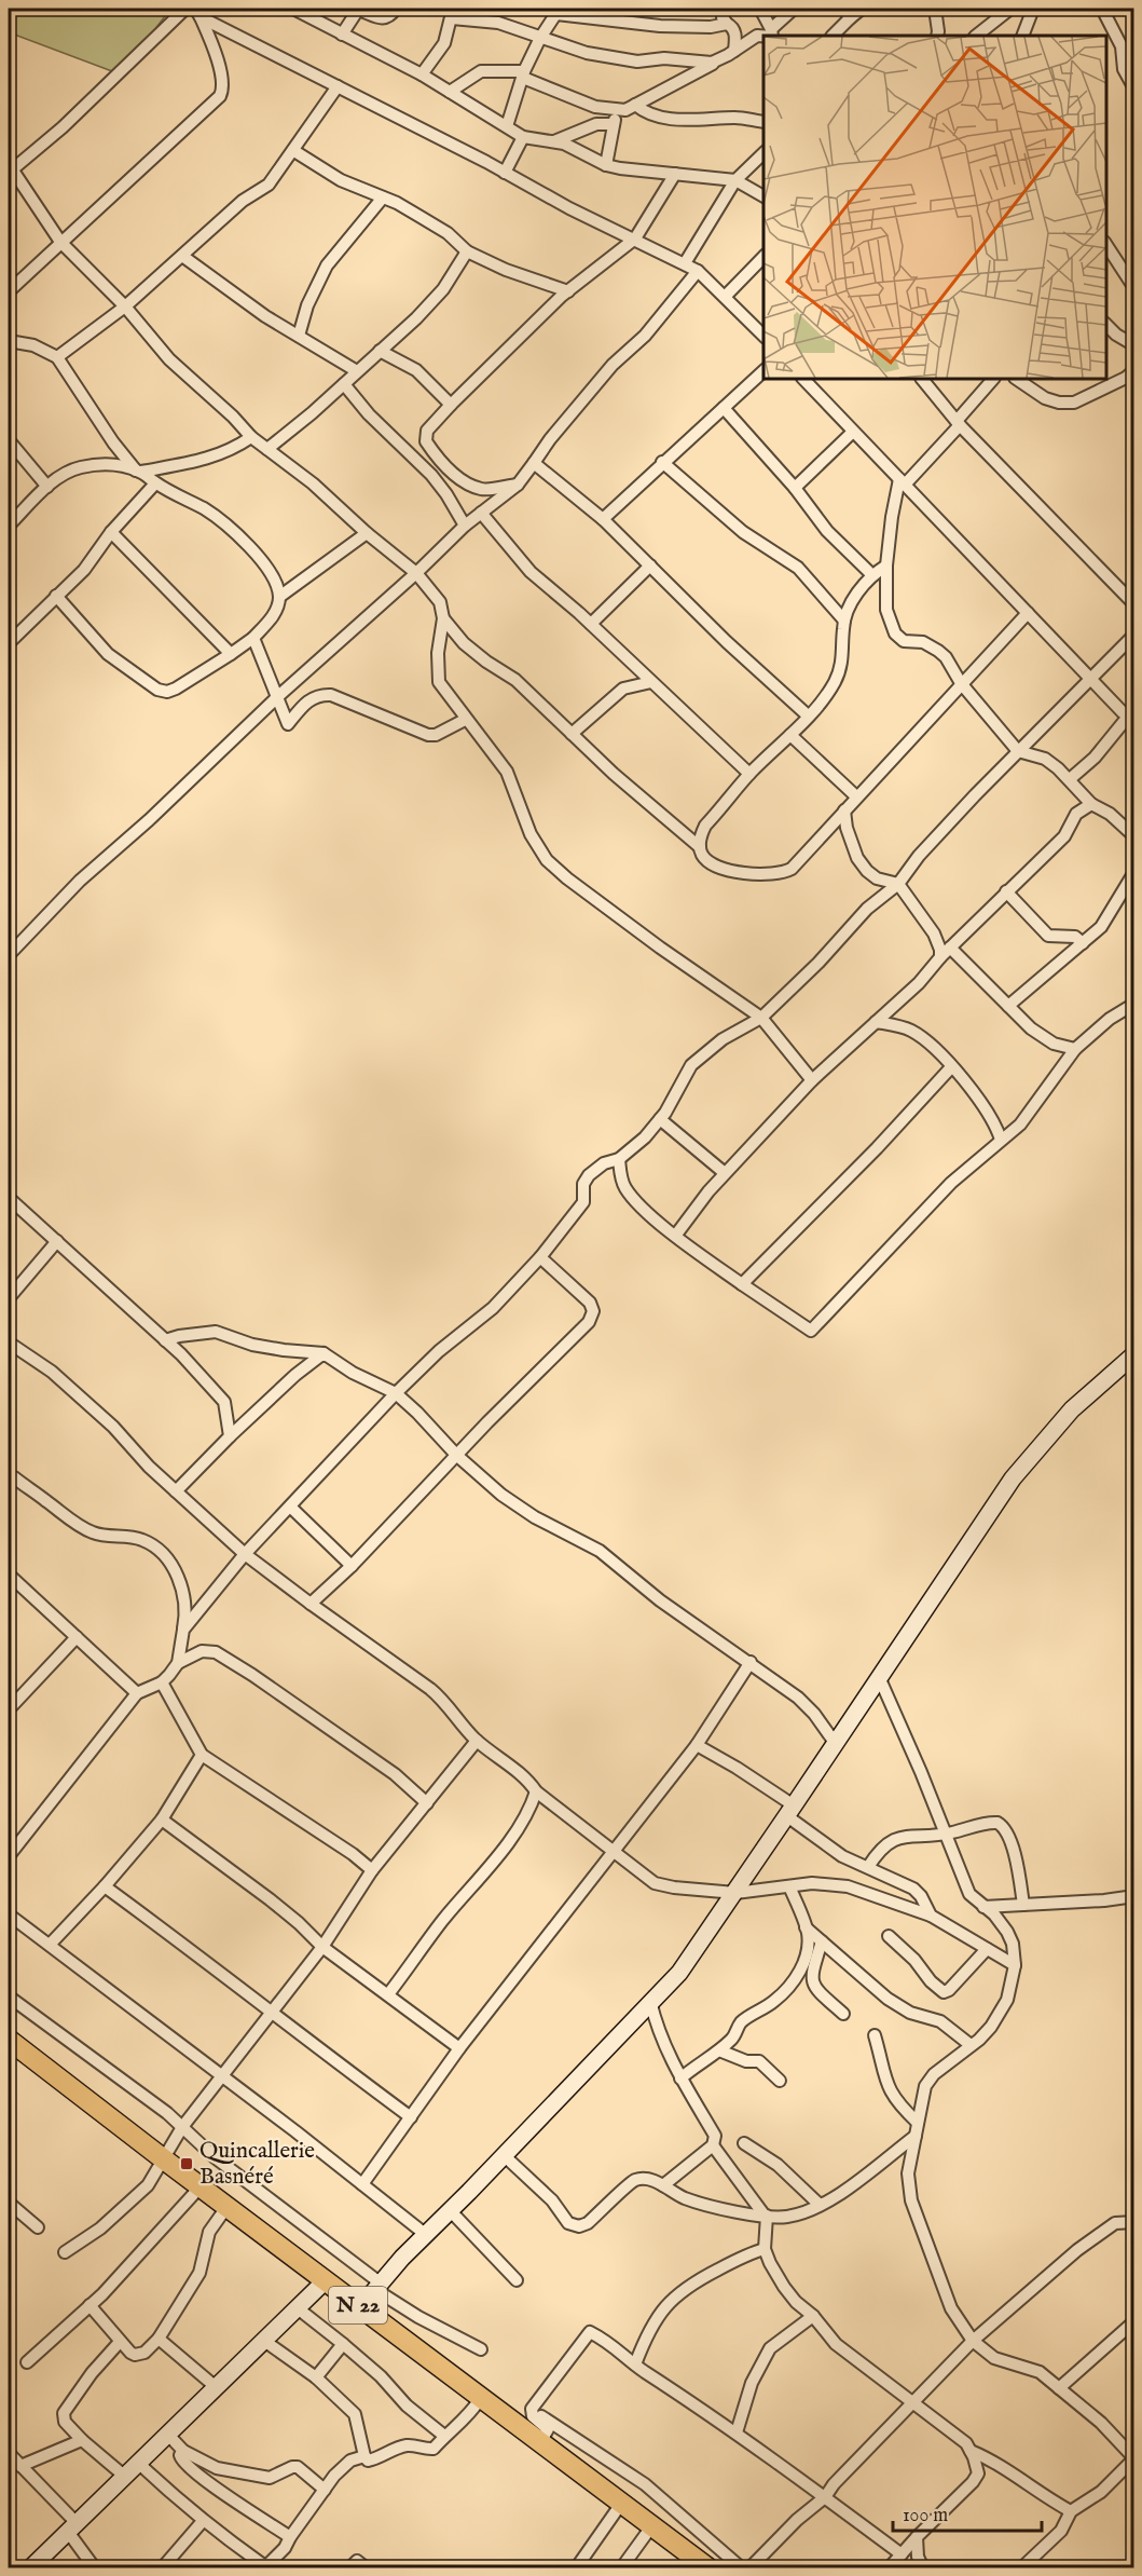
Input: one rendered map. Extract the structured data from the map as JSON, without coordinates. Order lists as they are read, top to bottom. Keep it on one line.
{"streets":{"main road":["N 22"]},"places":{"transit":["Quincallerie Basnéré"]},"scale_bar":"100 m"}
